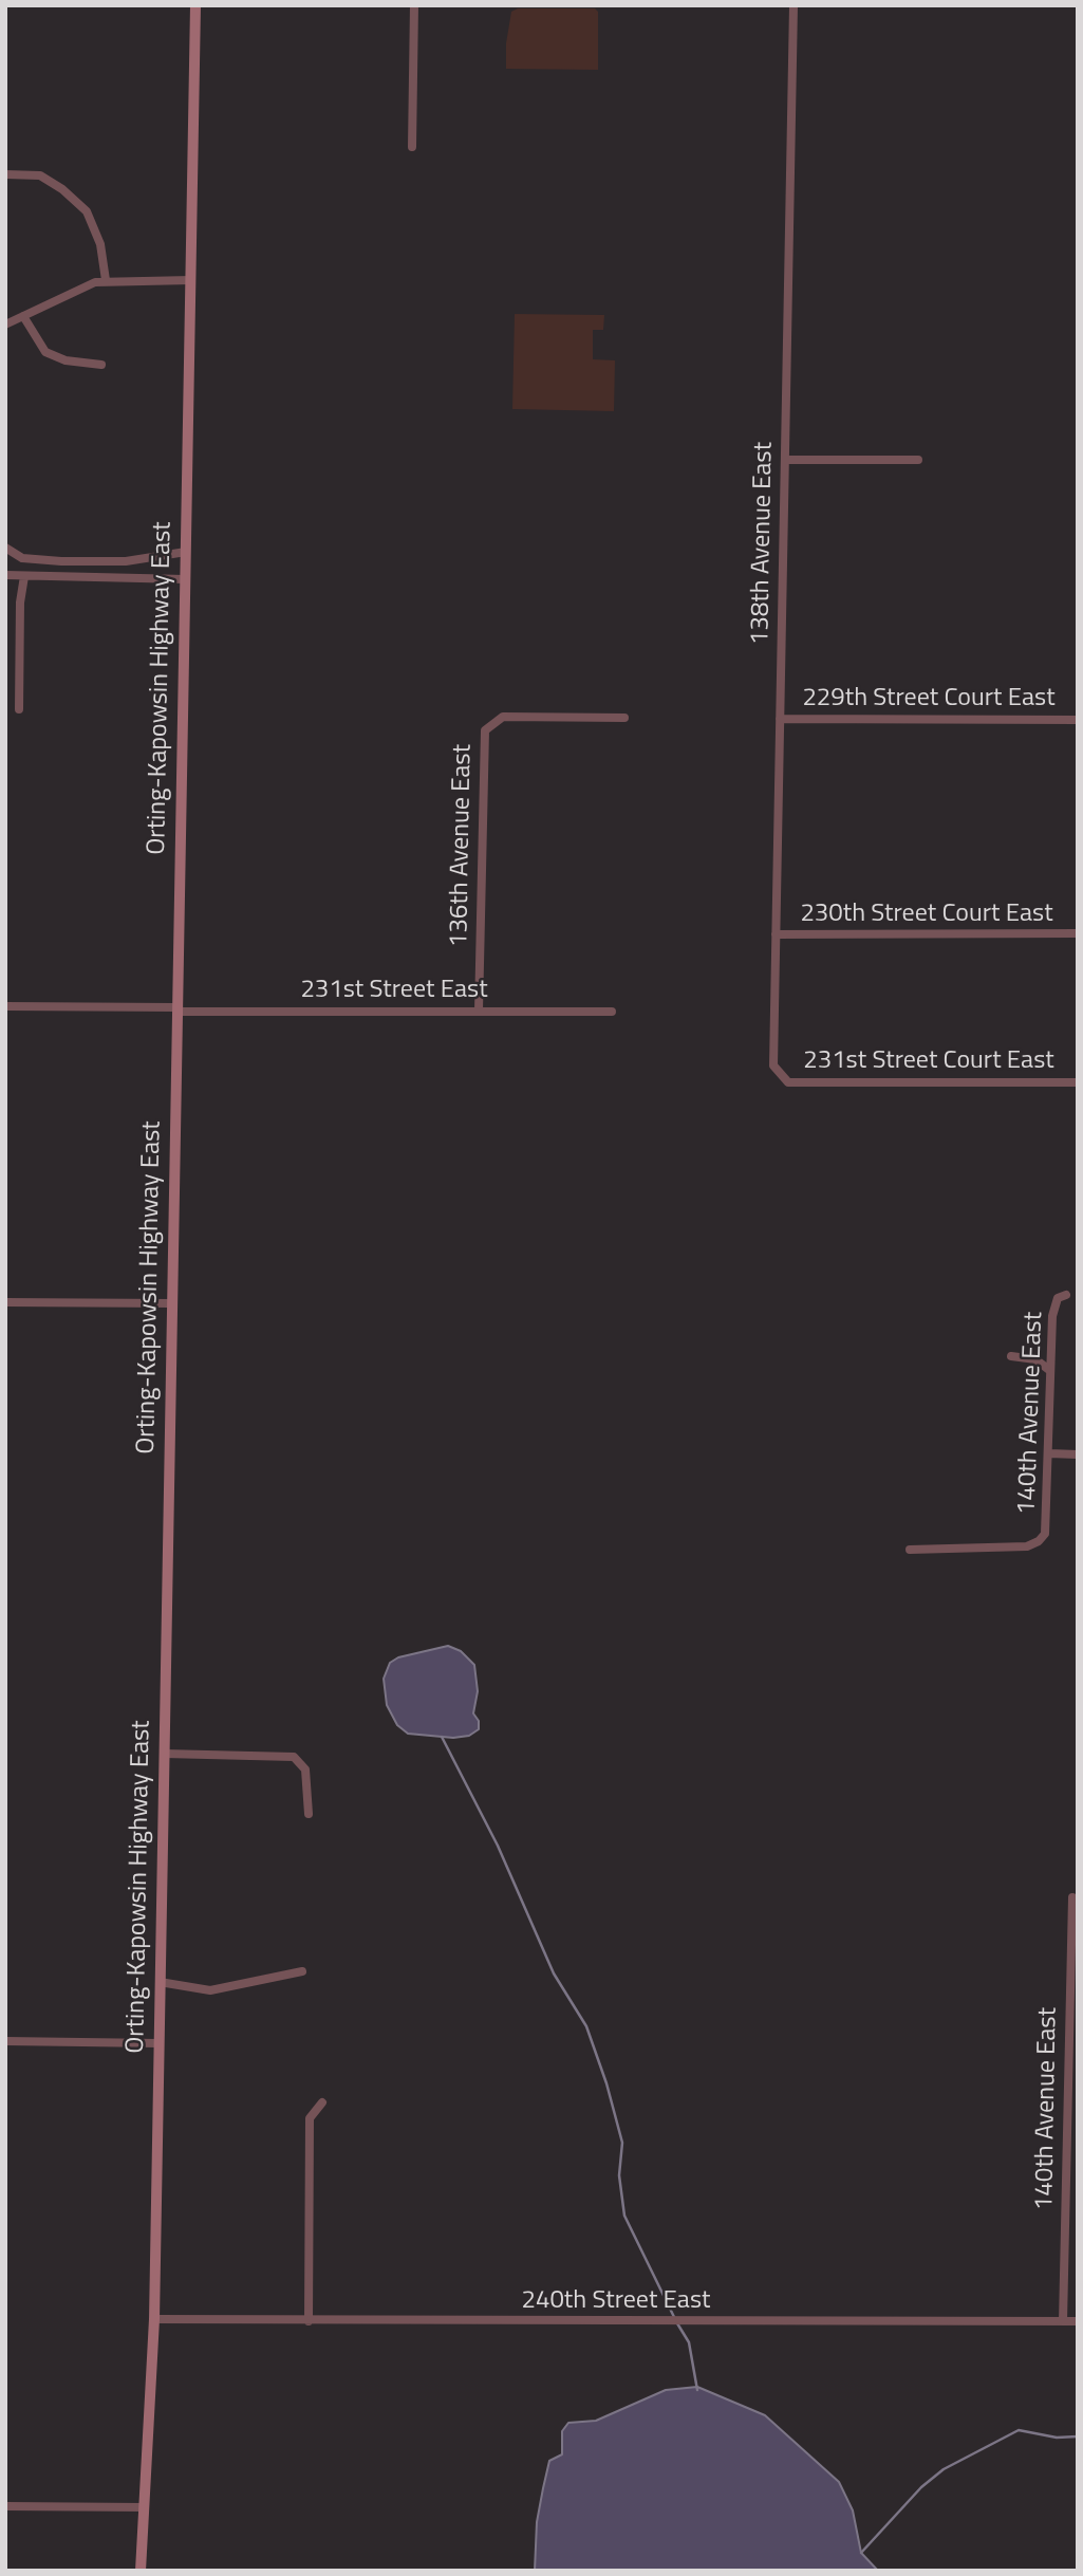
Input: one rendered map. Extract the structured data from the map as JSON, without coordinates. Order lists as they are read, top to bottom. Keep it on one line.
{"streets":{"main road":["Orting-Kapowsin Highway East"],"street":["138th Avenue East","229th Street Court East","136th Avenue East","230th Street Court East","231st Street East","231st Street Court East","140th Avenue East","240th Street East"]},"crossings":[["138th Avenue East","229th Street Court East"],["138th Avenue East","230th Street Court East"],["138th Avenue East","231st Street Court East"],["Orting-Kapowsin Highway East","231st Street East"],["Orting-Kapowsin Highway East","240th Street East"],["136th Avenue East","231st Street East"],["140th Avenue East","240th Street East"]]}
